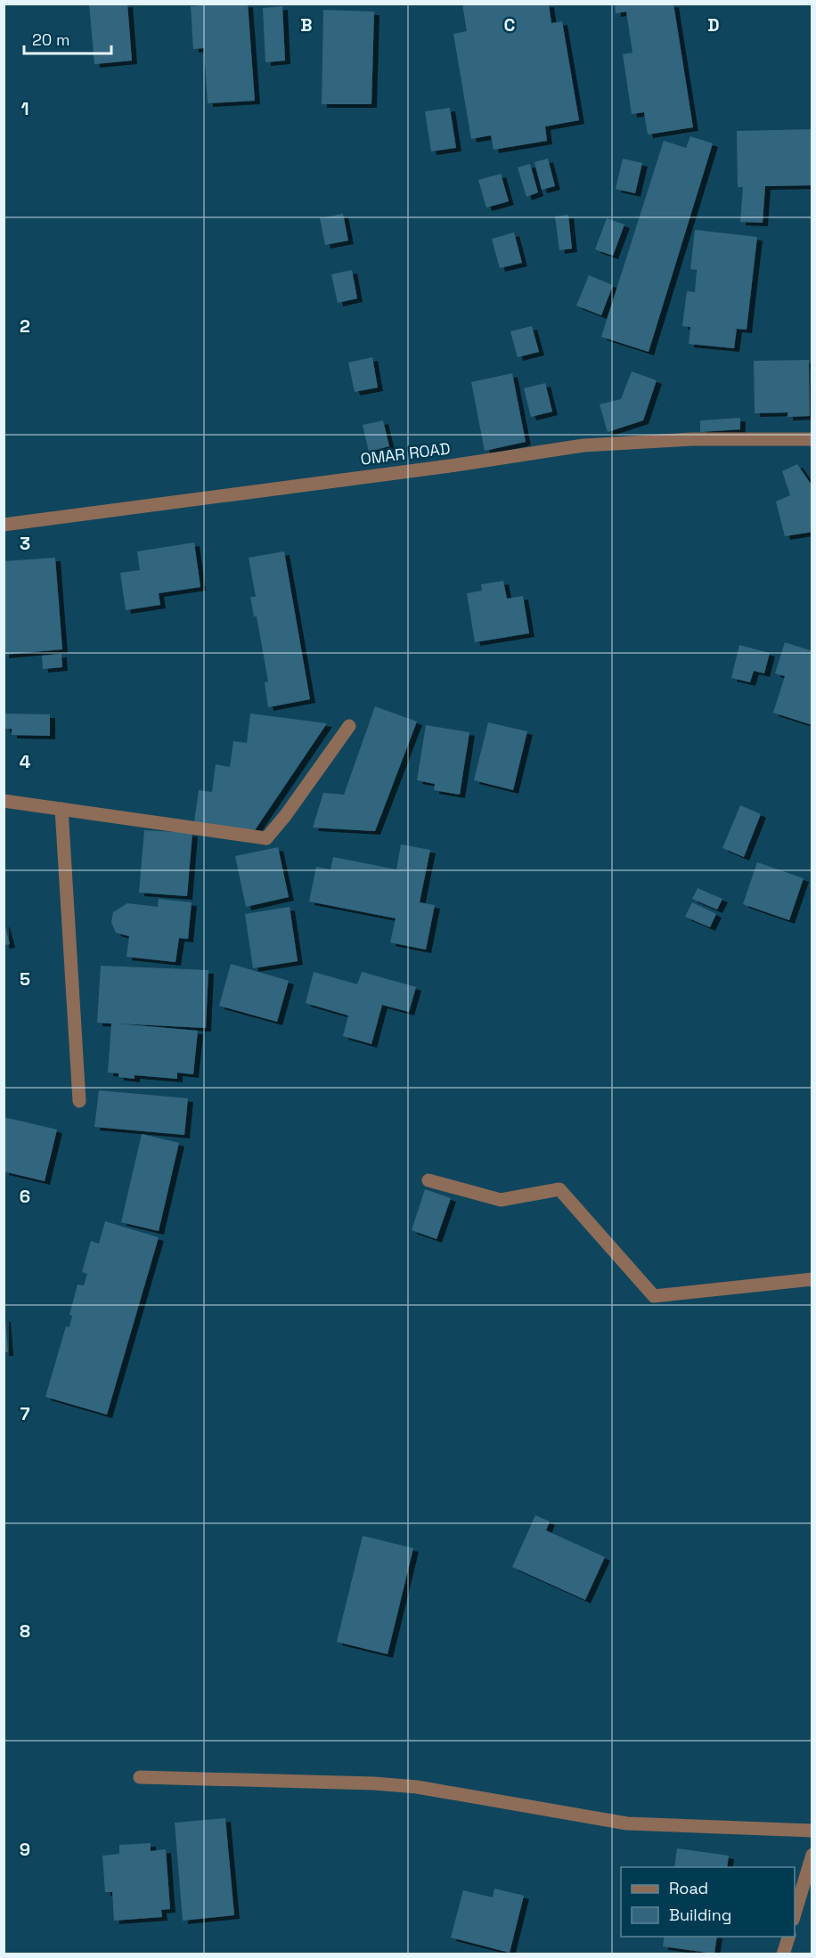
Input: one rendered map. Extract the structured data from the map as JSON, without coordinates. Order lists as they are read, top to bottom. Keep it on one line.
{"streets":{"street":["OMAR ROAD"]},"legend":["Road","Building"],"scale_bar":"20 m","grid":{"columns":["B","C","D"],"rows":["1","2","3","4","5","6","7","8","9"]}}
